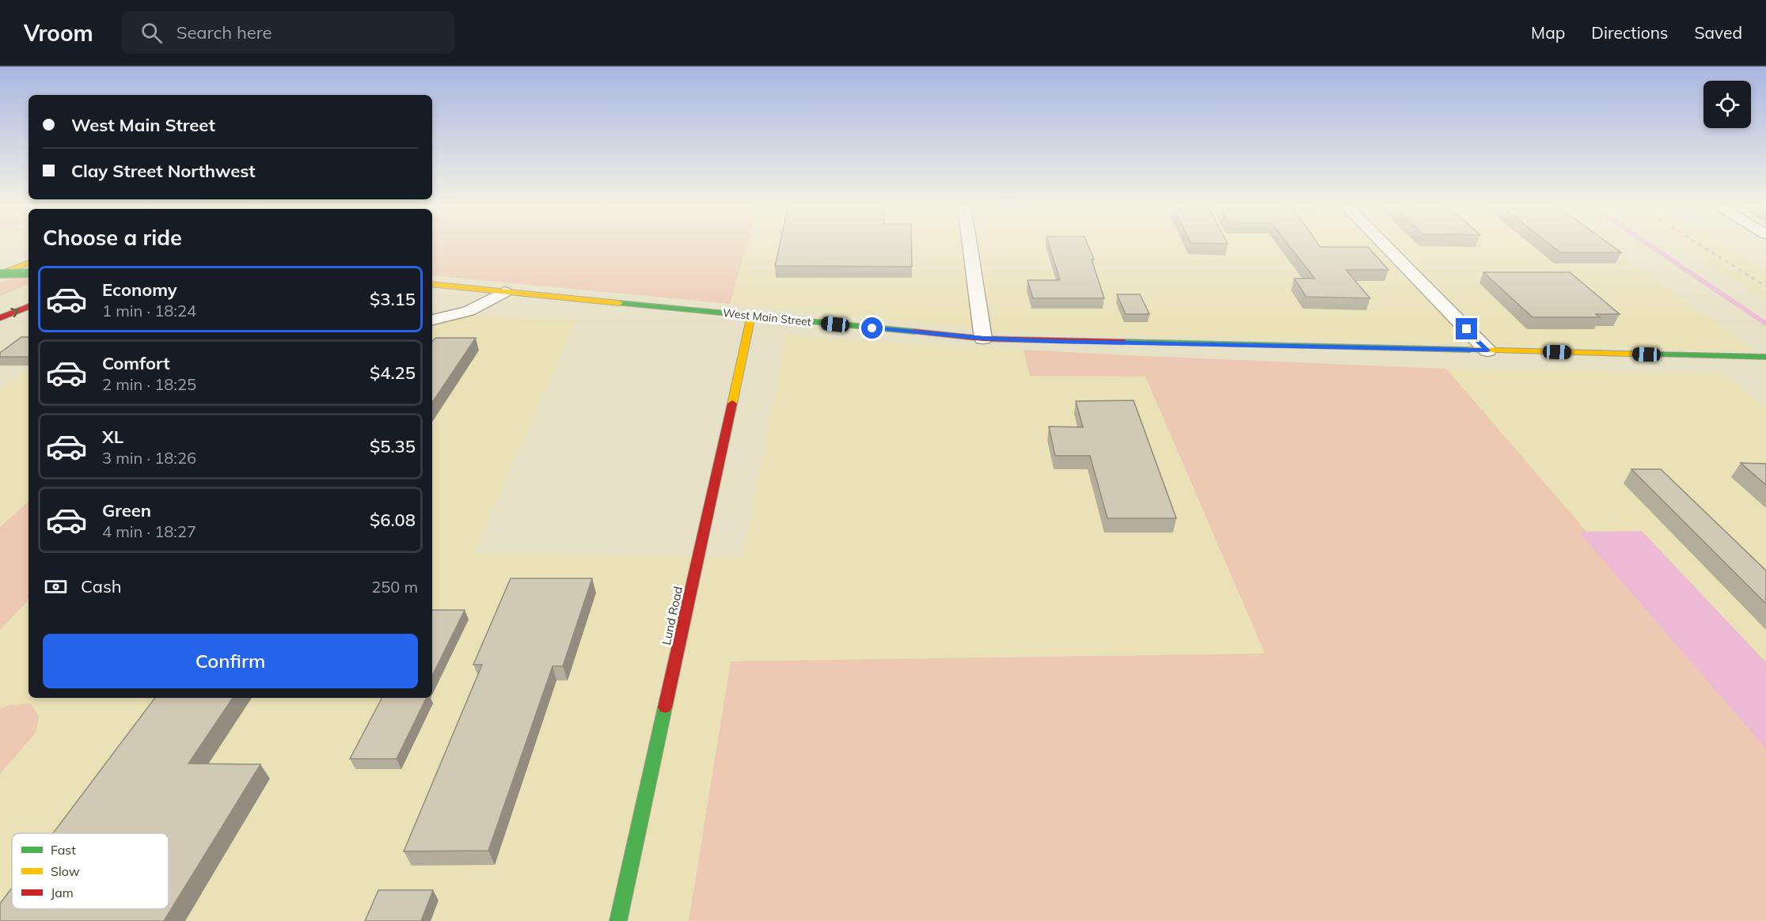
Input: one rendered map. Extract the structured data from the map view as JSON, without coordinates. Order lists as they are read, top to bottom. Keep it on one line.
{"streets":{"main road":["West Main Street","Lund Road"]},"crossings":[["West Main Street","Lund Road"]],"legend":["Fast","Slow","Jam"],"page":{"header":"Vroom","search":"Search here","nav":["Map","Directions","Saved"],"banner":["West Main Street","Clay Street Northwest"],"heading":"Choose a ride","list":[{"name":"Economy","note":"1 min · 18:24","value":"$3.15"},{"name":"Comfort","note":"2 min · 18:25","value":"$4.25"},{"name":"XL","note":"3 min · 18:26","value":"$5.35"},{"name":"Green","note":"4 min · 18:27","value":"$6.08"}],"pay":["Cash","250 m"],"buttons":"Confirm"}}
